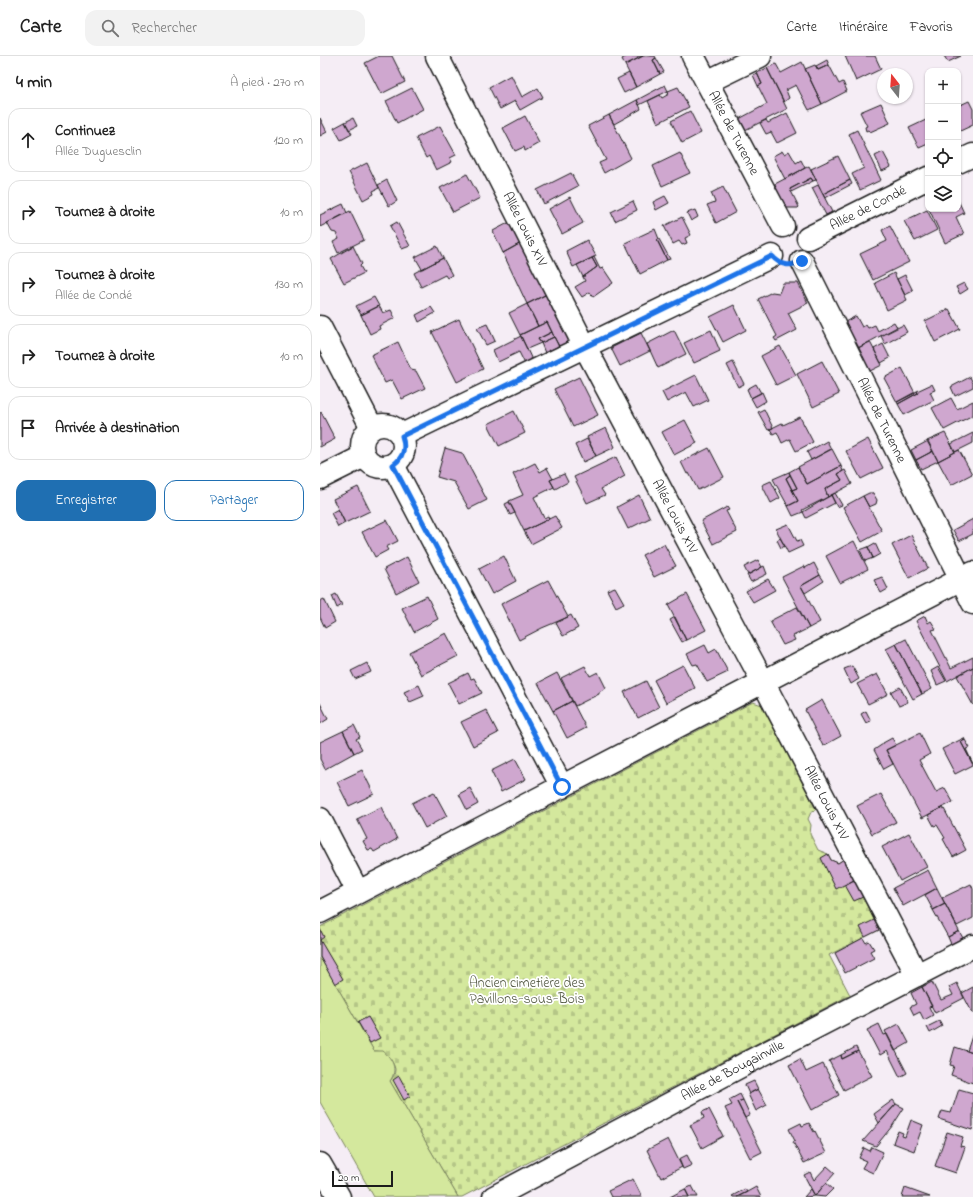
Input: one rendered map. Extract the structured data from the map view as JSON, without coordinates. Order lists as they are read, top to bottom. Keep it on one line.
{"streets":{"street":["Allée de Turenne","Allée de Condé","Allée Louis XIV","Allée de Bougainville"]},"crossings":[["Allée de Turenne","Allée de Condé"],["Allée Louis XIV","Allée de Bougainville"]],"parks":["Ancien cimetière des Pavillons-sous-Bois"],"scale_bar":"20 m","north":"top","page":{"header":"Carte","search":"Rechercher","nav":["Carte","Itinéraire","Favoris"],"heading":["4 min","À pied · 270 m"],"map_buttons":["+","−"],"list":[["Continuez","Allée Duguesclin","120 m"],["Tournez à droite","10 m"],["Tournez à droite","Allée de Condé","130 m"],["Tournez à droite","10 m"],"Arrivée à destination"],"buttons":["Enregistrer","Partager"],"scale":"20 m"}}
